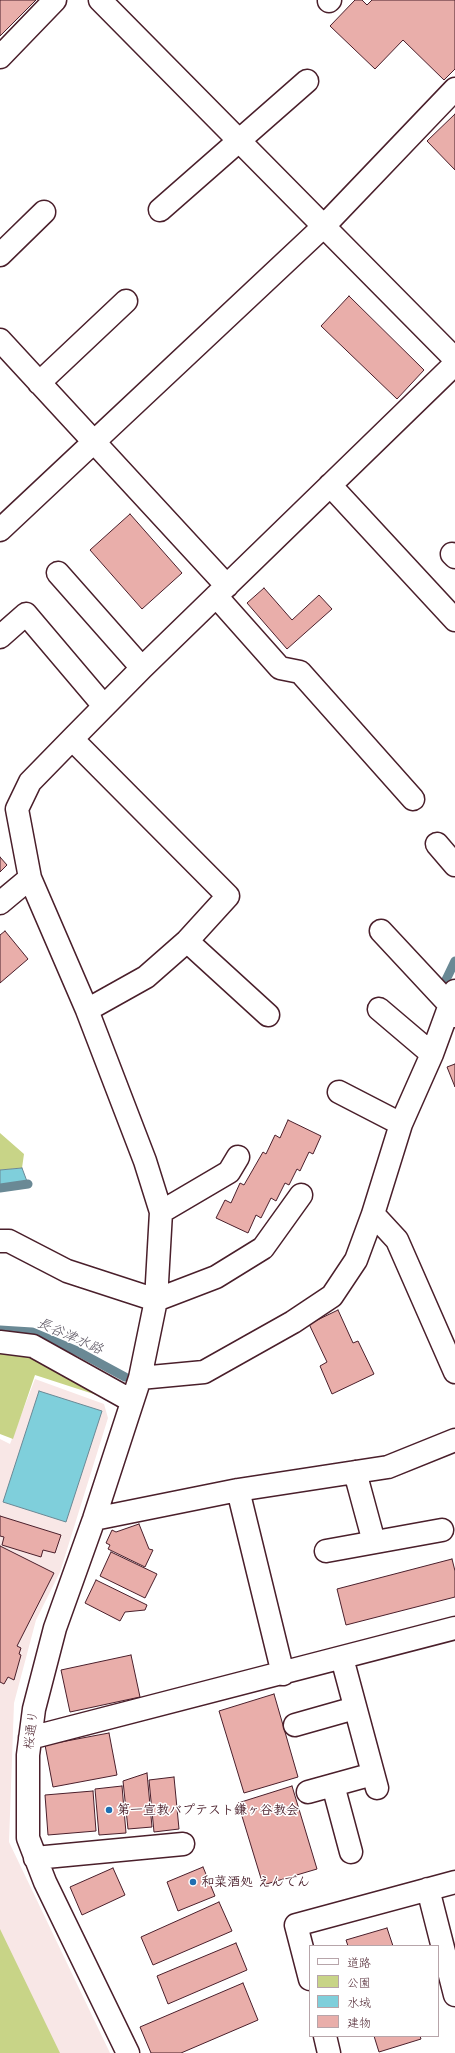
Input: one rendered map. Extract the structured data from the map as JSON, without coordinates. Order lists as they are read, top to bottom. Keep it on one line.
{"streets":{"street":["桜通り"]},"water":["長谷津水路"],"places":["第一宣教バプテスト鎌ヶ谷教会","和菜酒処 えんでん"],"legend":["道路","公園","水域","建物"]}
